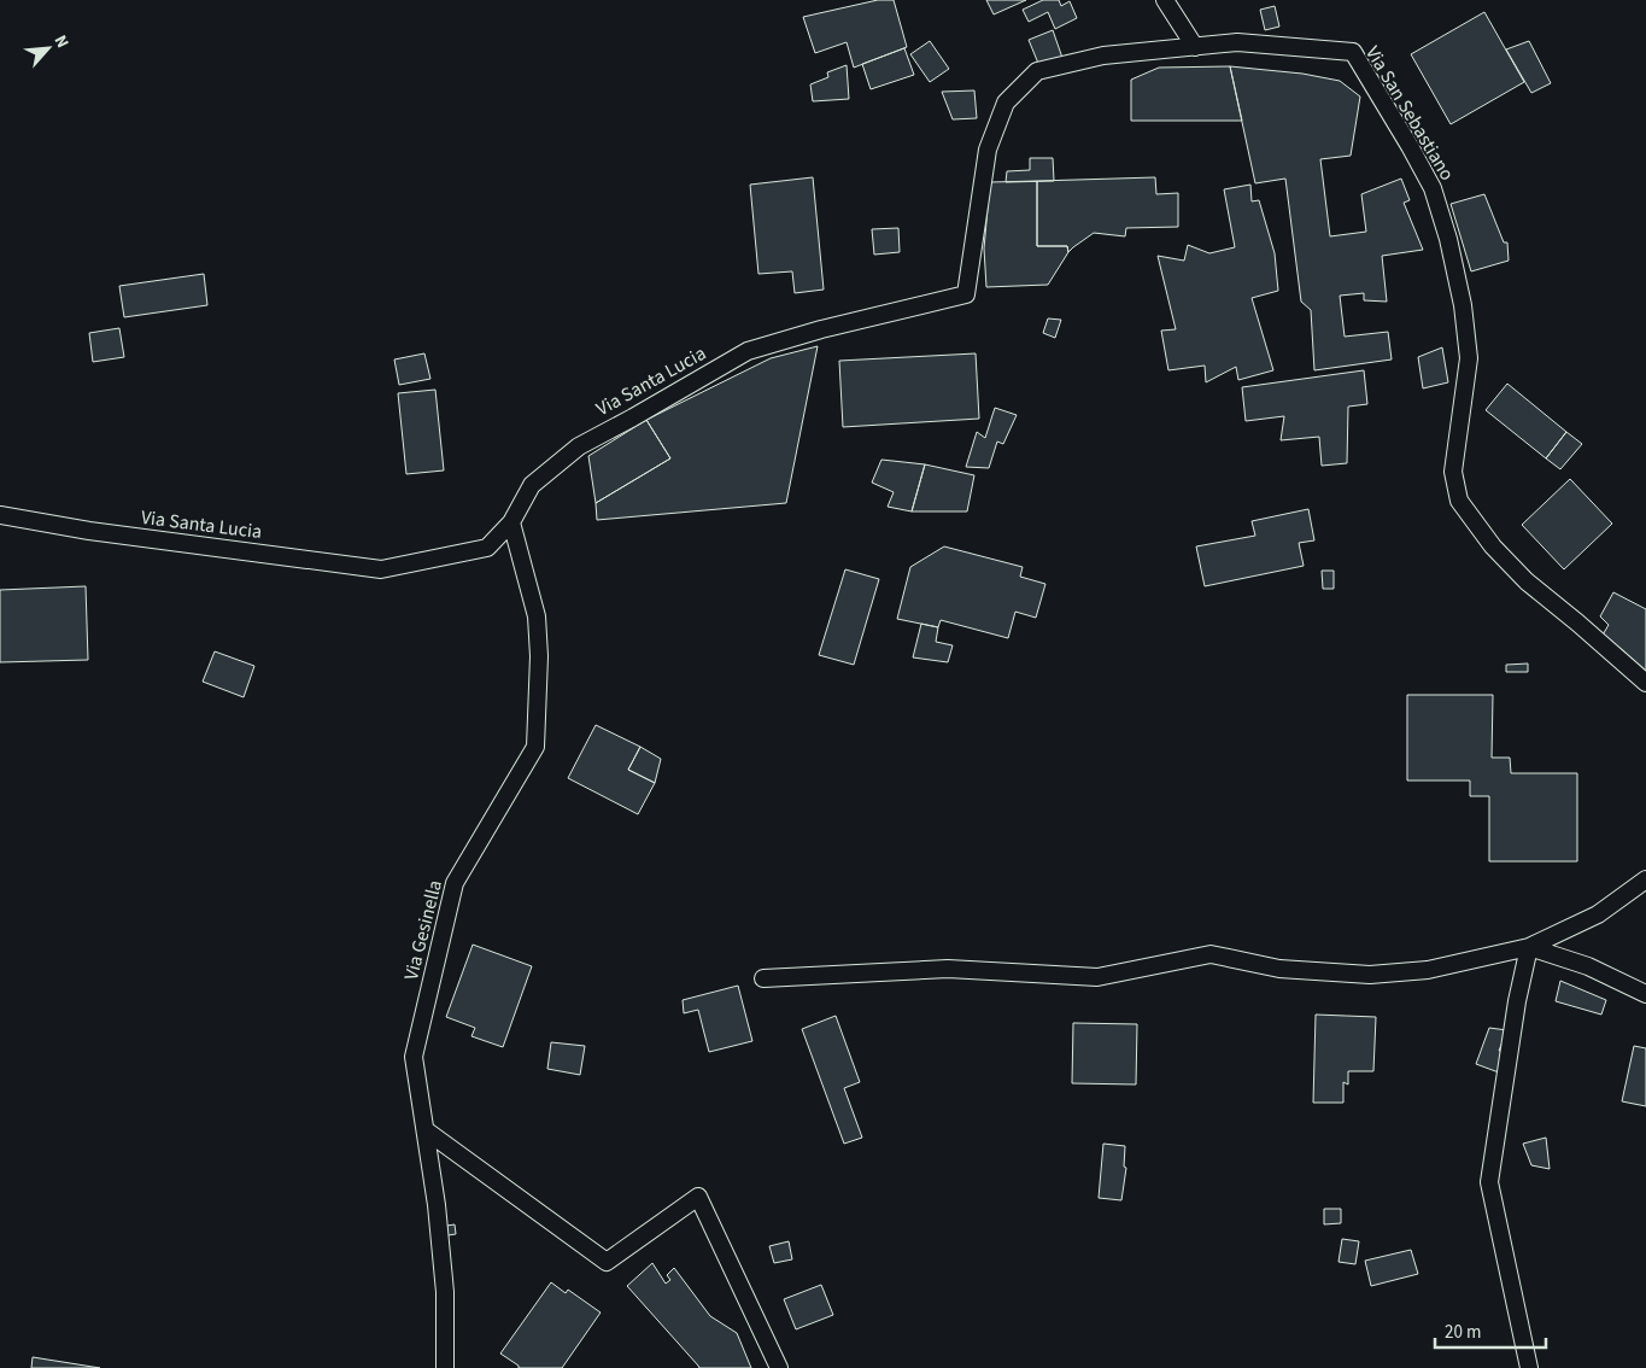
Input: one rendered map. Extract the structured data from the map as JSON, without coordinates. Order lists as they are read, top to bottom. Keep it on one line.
{"streets":{"lane":["Via San Sebastiano","Via Santa Lucia","Via Gesinella"]},"crossings":[["Via San Sebastiano","Via Santa Lucia"],["Via Santa Lucia","Via Gesinella"]],"scale_bar":"20 m","north":"top right"}
